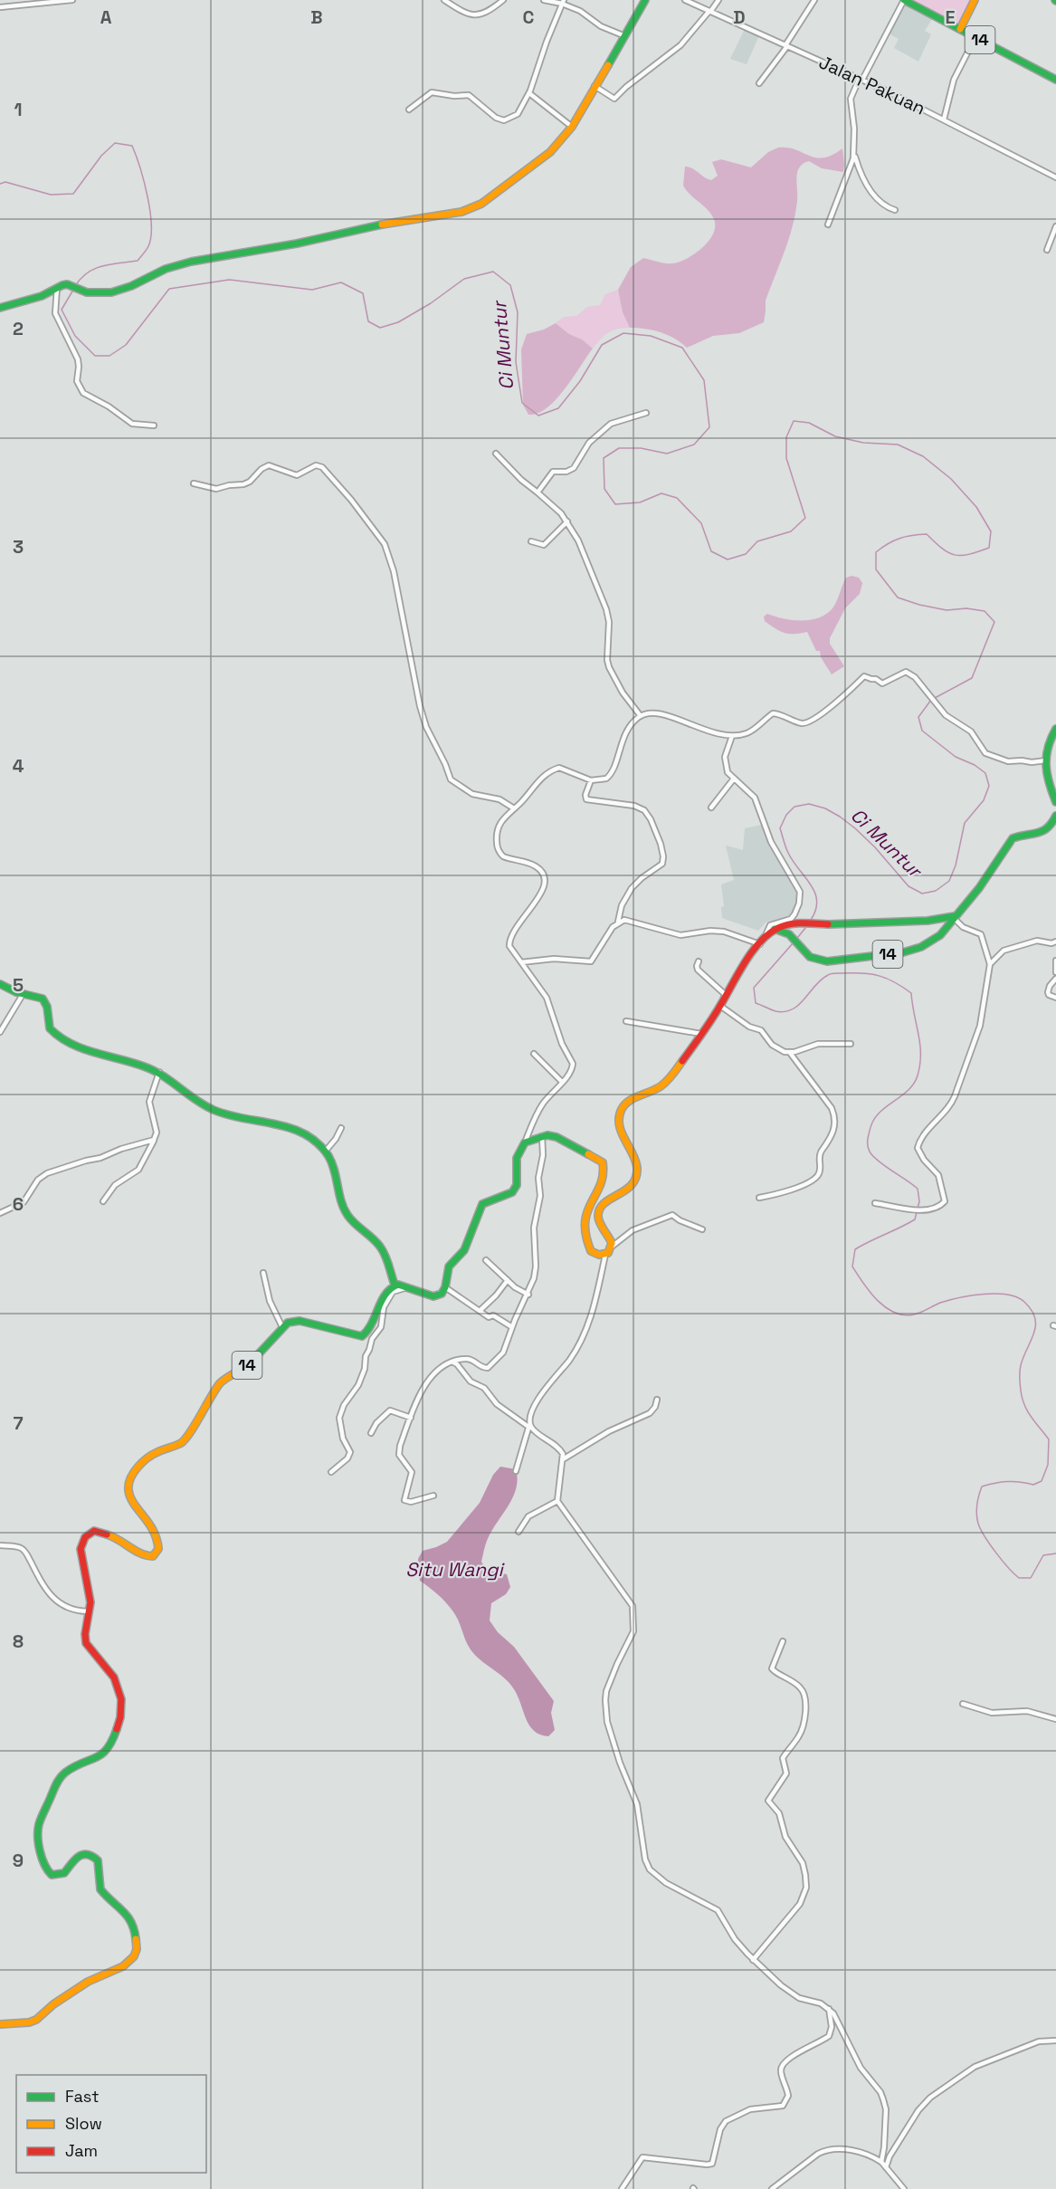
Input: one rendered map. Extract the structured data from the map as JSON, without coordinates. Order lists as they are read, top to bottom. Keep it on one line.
{"streets":{"main road":["14"],"street":["Jalan Pakuan"]},"water":["Ci Muntur","Situ Wangi"],"legend":["Fast","Slow","Jam"],"grid":{"columns":["A","B","C","D","E"],"rows":["1","2","3","4","5","6","7","8","9"]}}
